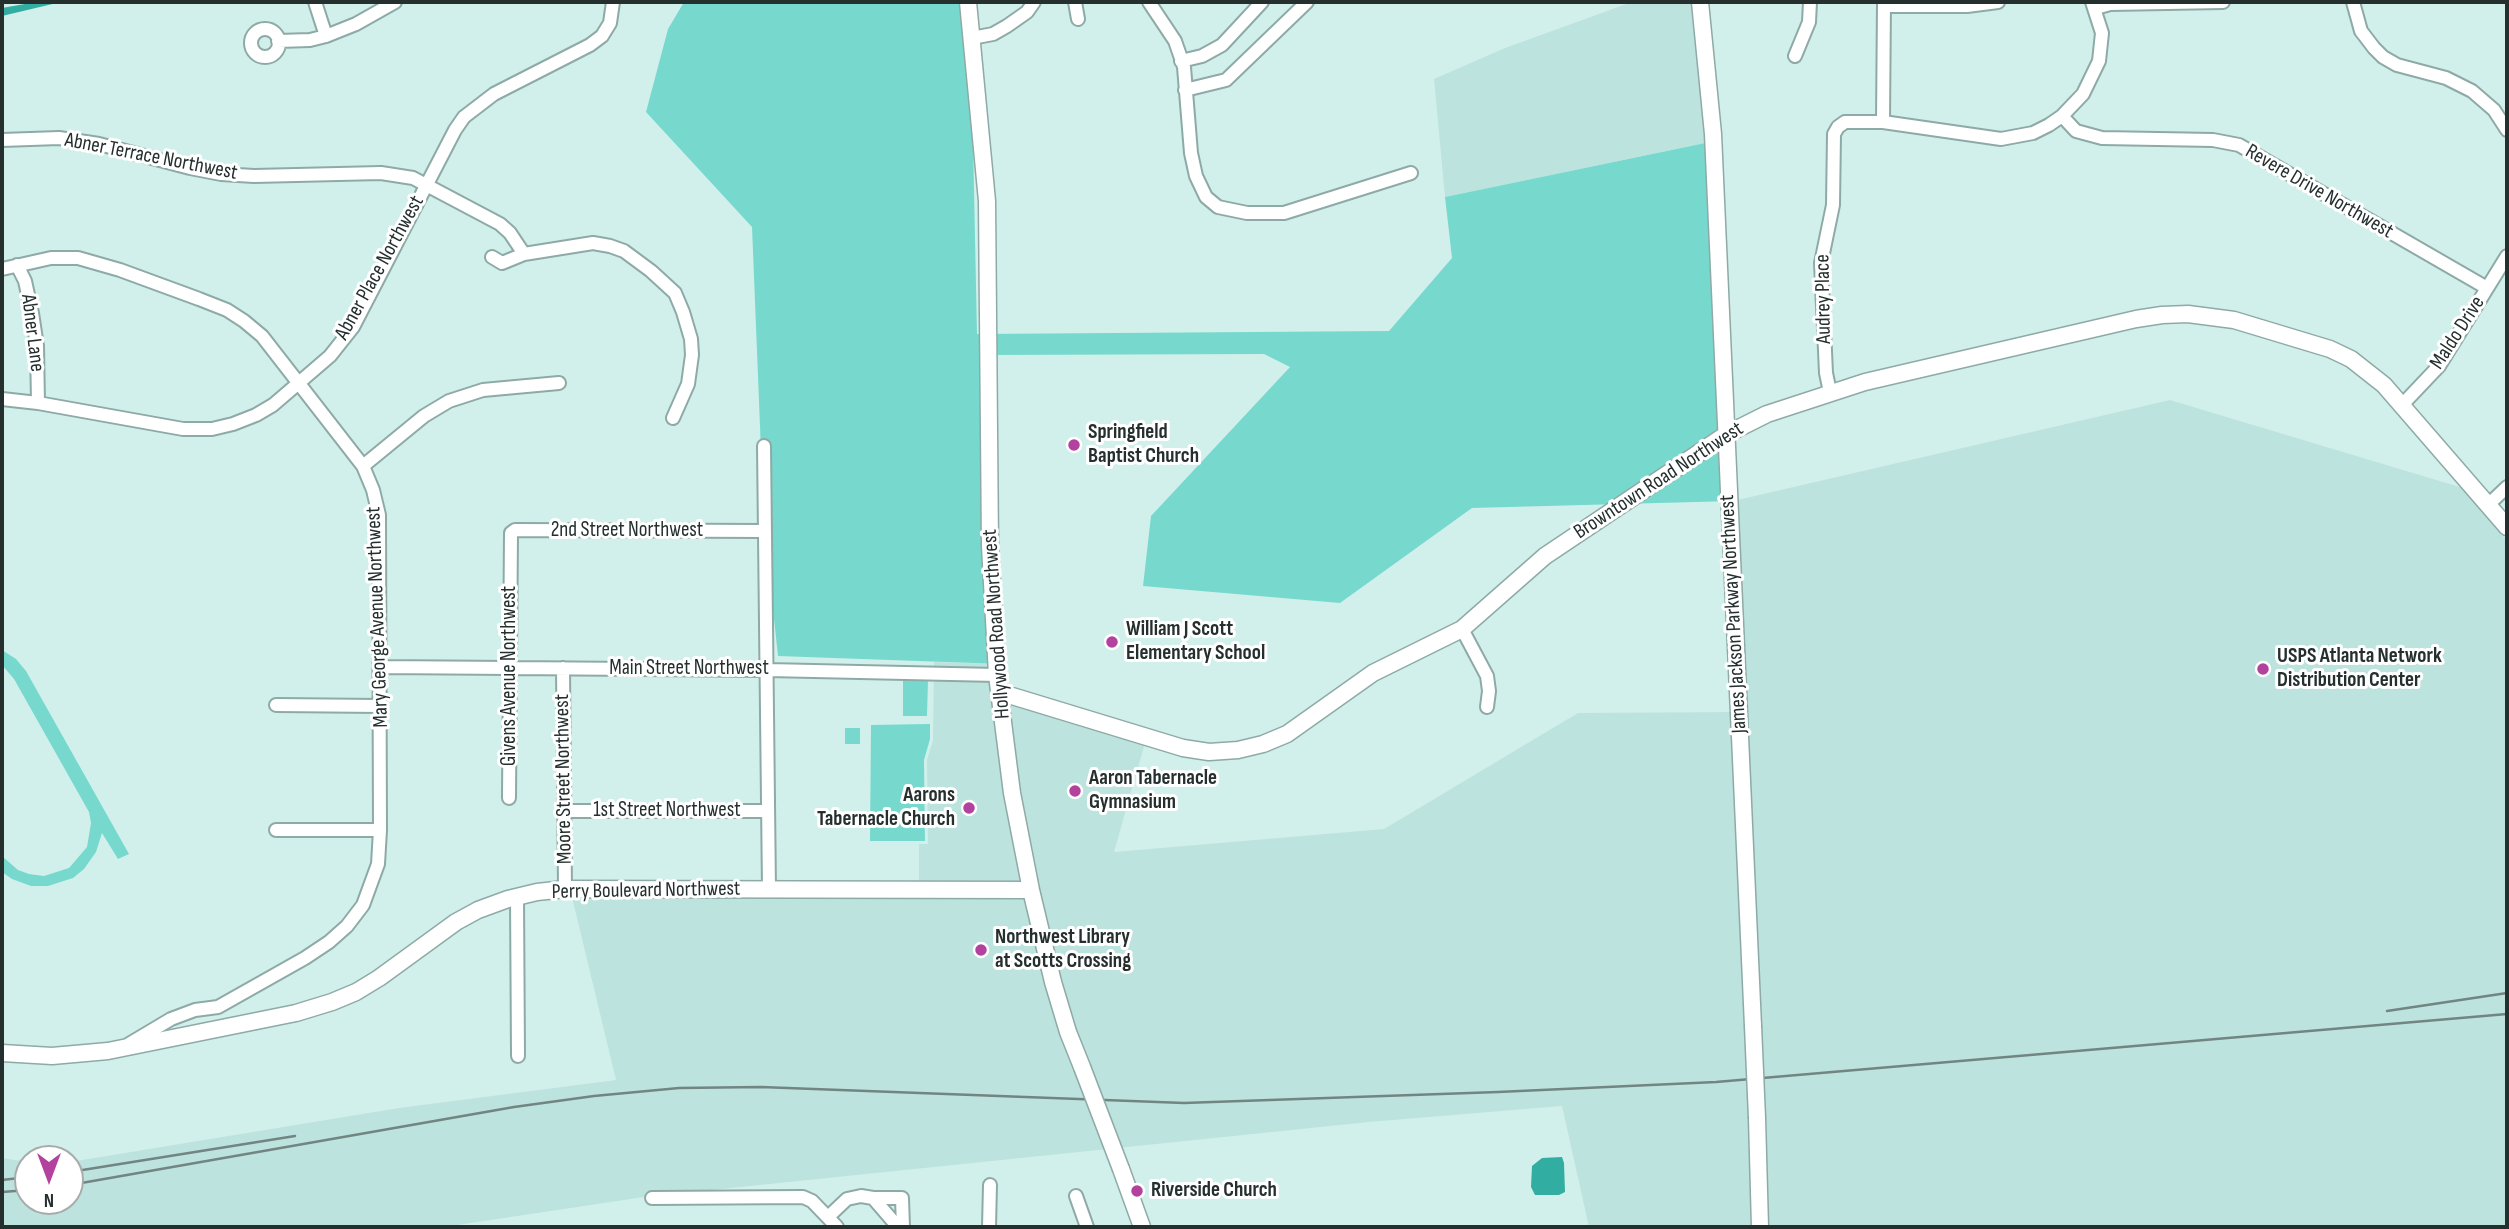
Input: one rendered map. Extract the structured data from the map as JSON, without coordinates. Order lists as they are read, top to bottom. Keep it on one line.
{"streets":{"street":["Abner Terrace Northwest","Revere Drive Northwest","Abner Place Northwest","Audrey Place","Abner Lane","Maldo Drive","Browntown Road Northwest","2nd Street Northwest","James Jackson Parkway Northwest","Mary George Avenue Northwest","Hollywood Road Northwest","Main Street Northwest","Givens Avenue Northwest","Moore Street Northwest","1st Street Northwest","Perry Boulevard Northwest"]},"crossings":[["Abner Terrace Northwest","Abner Place Northwest"],["Revere Drive Northwest","Maldo Drive"],["Abner Place Northwest","Abner Lane"],["Abner Place Northwest","Mary George Avenue Northwest"],["Audrey Place","Browntown Road Northwest"],["Abner Lane","Mary George Avenue Northwest"],["Maldo Drive","Browntown Road Northwest"],["Browntown Road Northwest","James Jackson Parkway Northwest"],["Browntown Road Northwest","Hollywood Road Northwest"],["2nd Street Northwest","Givens Avenue Northwest"],["Mary George Avenue Northwest","Main Street Northwest"],["Mary George Avenue Northwest","Perry Boulevard Northwest"],["Hollywood Road Northwest","Main Street Northwest"],["Hollywood Road Northwest","Perry Boulevard Northwest"],["Main Street Northwest","Givens Avenue Northwest"],["Main Street Northwest","Moore Street Northwest"],["Moore Street Northwest","1st Street Northwest"],["Moore Street Northwest","Perry Boulevard Northwest"]],"places":["Springfield Baptist Church","William J Scott Elementary School","USPS Atlanta Network Distribution Center","Aaron Tabernacle Gymnasium","Aarons Tabernacle Church","Northwest Library at Scotts Crossing","Riverside Church"],"north":"bottom"}
